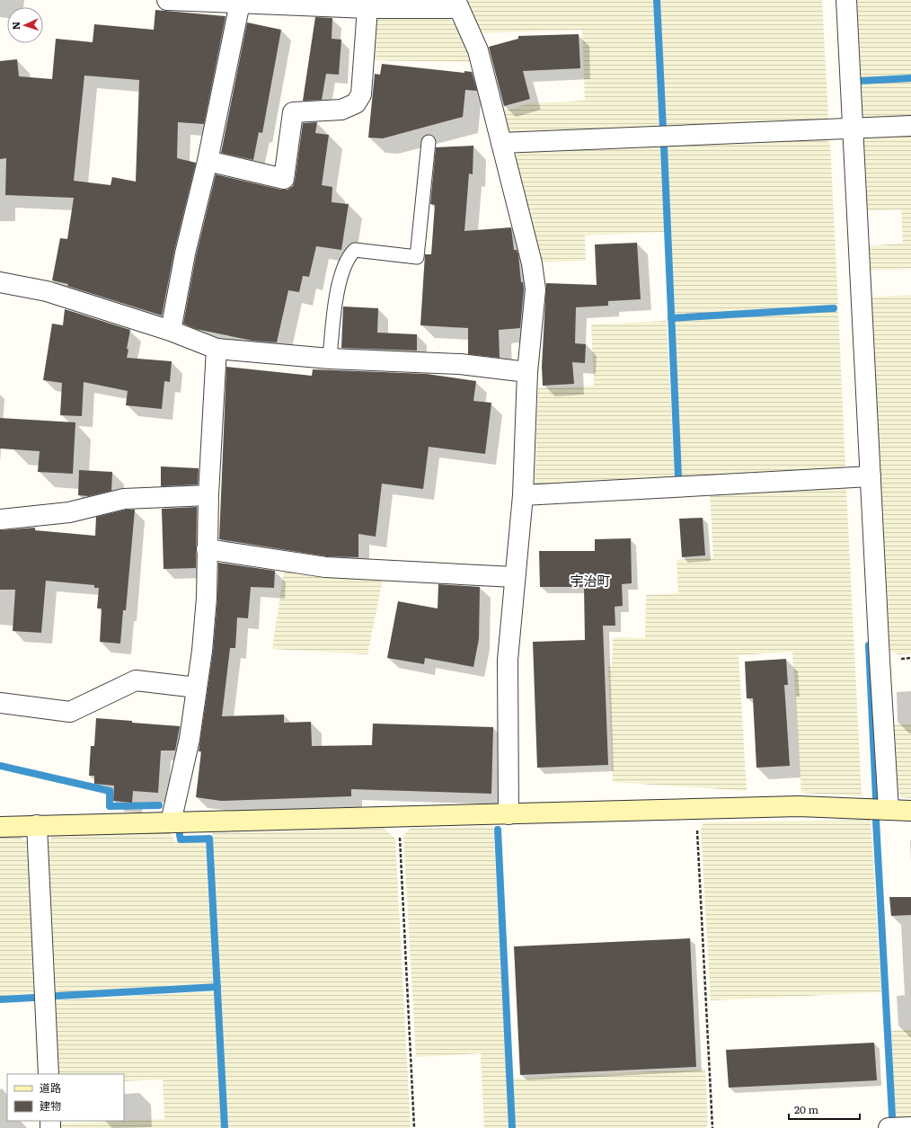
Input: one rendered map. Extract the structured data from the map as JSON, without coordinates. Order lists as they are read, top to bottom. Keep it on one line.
{"districts":["宇治町"],"legend":["道路","建物"],"scale_bar":"20 m","north":"left"}
